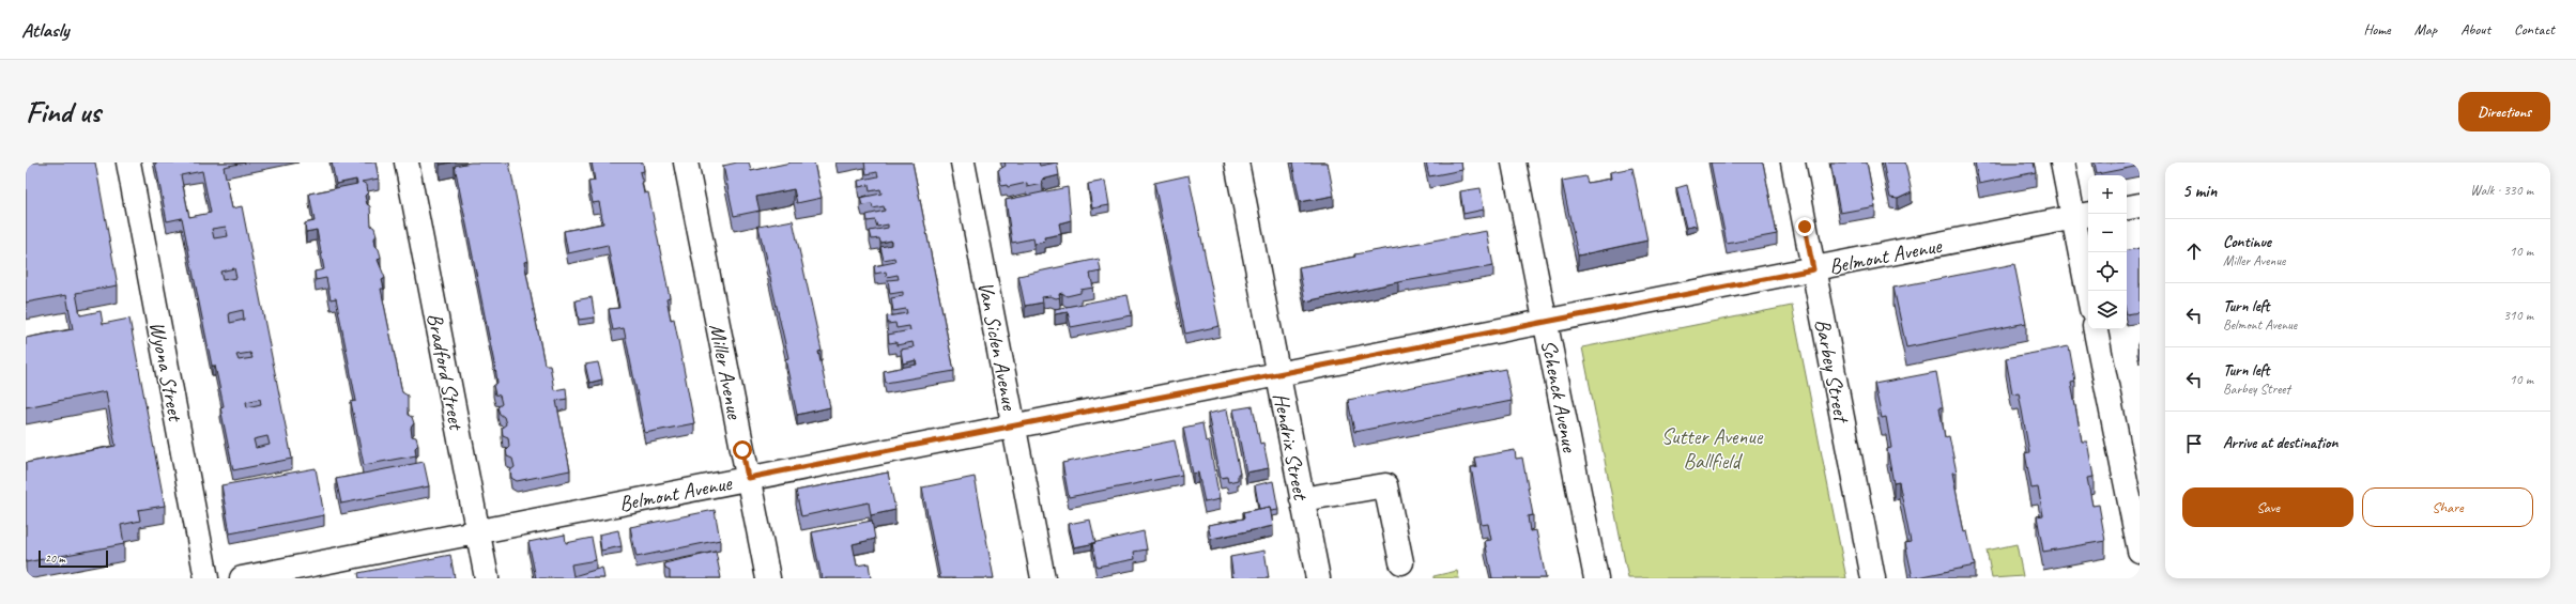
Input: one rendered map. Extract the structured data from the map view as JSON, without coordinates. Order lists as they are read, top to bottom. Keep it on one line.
{"streets":{"street":["Belmont Avenue","Van Siclen Avenue","Barbey Street","Wyona Street","Bradford Street","Miller Avenue","Schenck Avenue","Hendrix Street"]},"crossings":[["Belmont Avenue","Van Siclen Avenue"],["Belmont Avenue","Barbey Street"],["Belmont Avenue","Bradford Street"],["Belmont Avenue","Miller Avenue"],["Belmont Avenue","Schenck Avenue"],["Belmont Avenue","Hendrix Street"]],"parks":["Sutter Avenue Ballfield"],"scale_bar":"20 m","page":{"header":"Atlasly","nav":["Home","Map","About","Contact"],"buttons":["Directions",["Save","Share"]],"title":"Find us","heading":["5 min","Walk · 330 m"],"map_buttons":["+","−"],"list":[["Continue","Miller Avenue","10 m"],["Turn left","Belmont Avenue","310 m"],["Turn left","Barbey Street","10 m"],"Arrive at destination"],"scale":"20 m"}}
